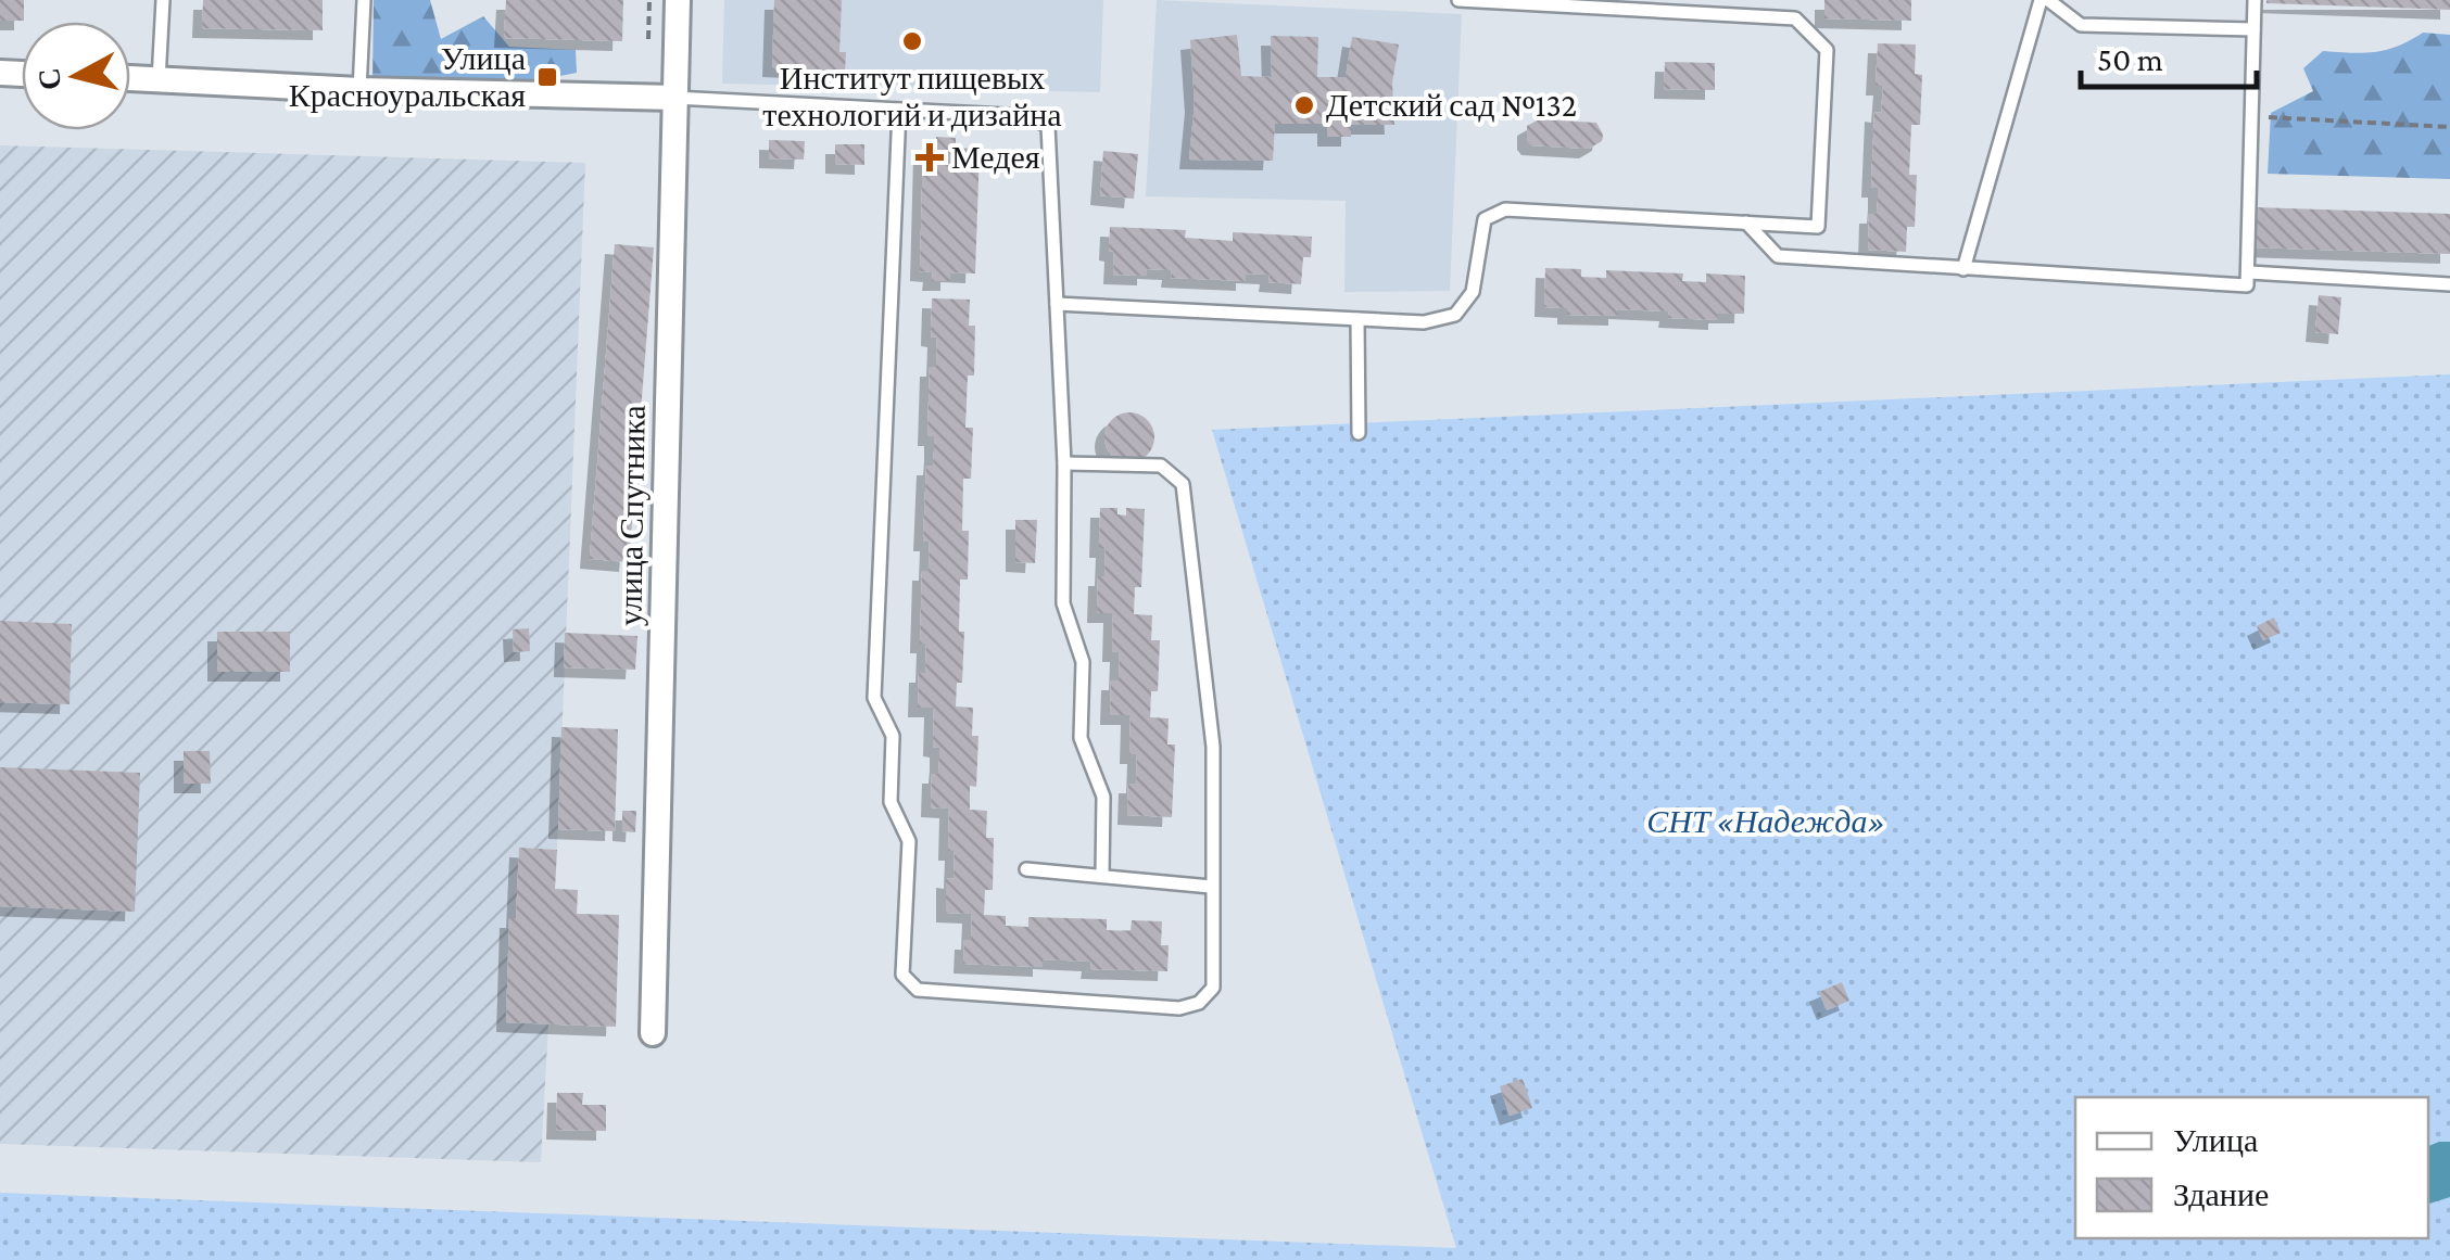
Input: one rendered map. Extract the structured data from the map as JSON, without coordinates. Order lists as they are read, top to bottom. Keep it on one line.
{"streets":{"street":["улица Спутника"]},"parks":["СНТ «Надежда»"],"places":{"other":["Институт пищевых технологий и дизайна","Детский сад №132"],"transit":["Улица Красноуральская"],"health":["Медея"]},"legend":["Улица","Здание"],"scale_bar":"50 m","north":"left"}
